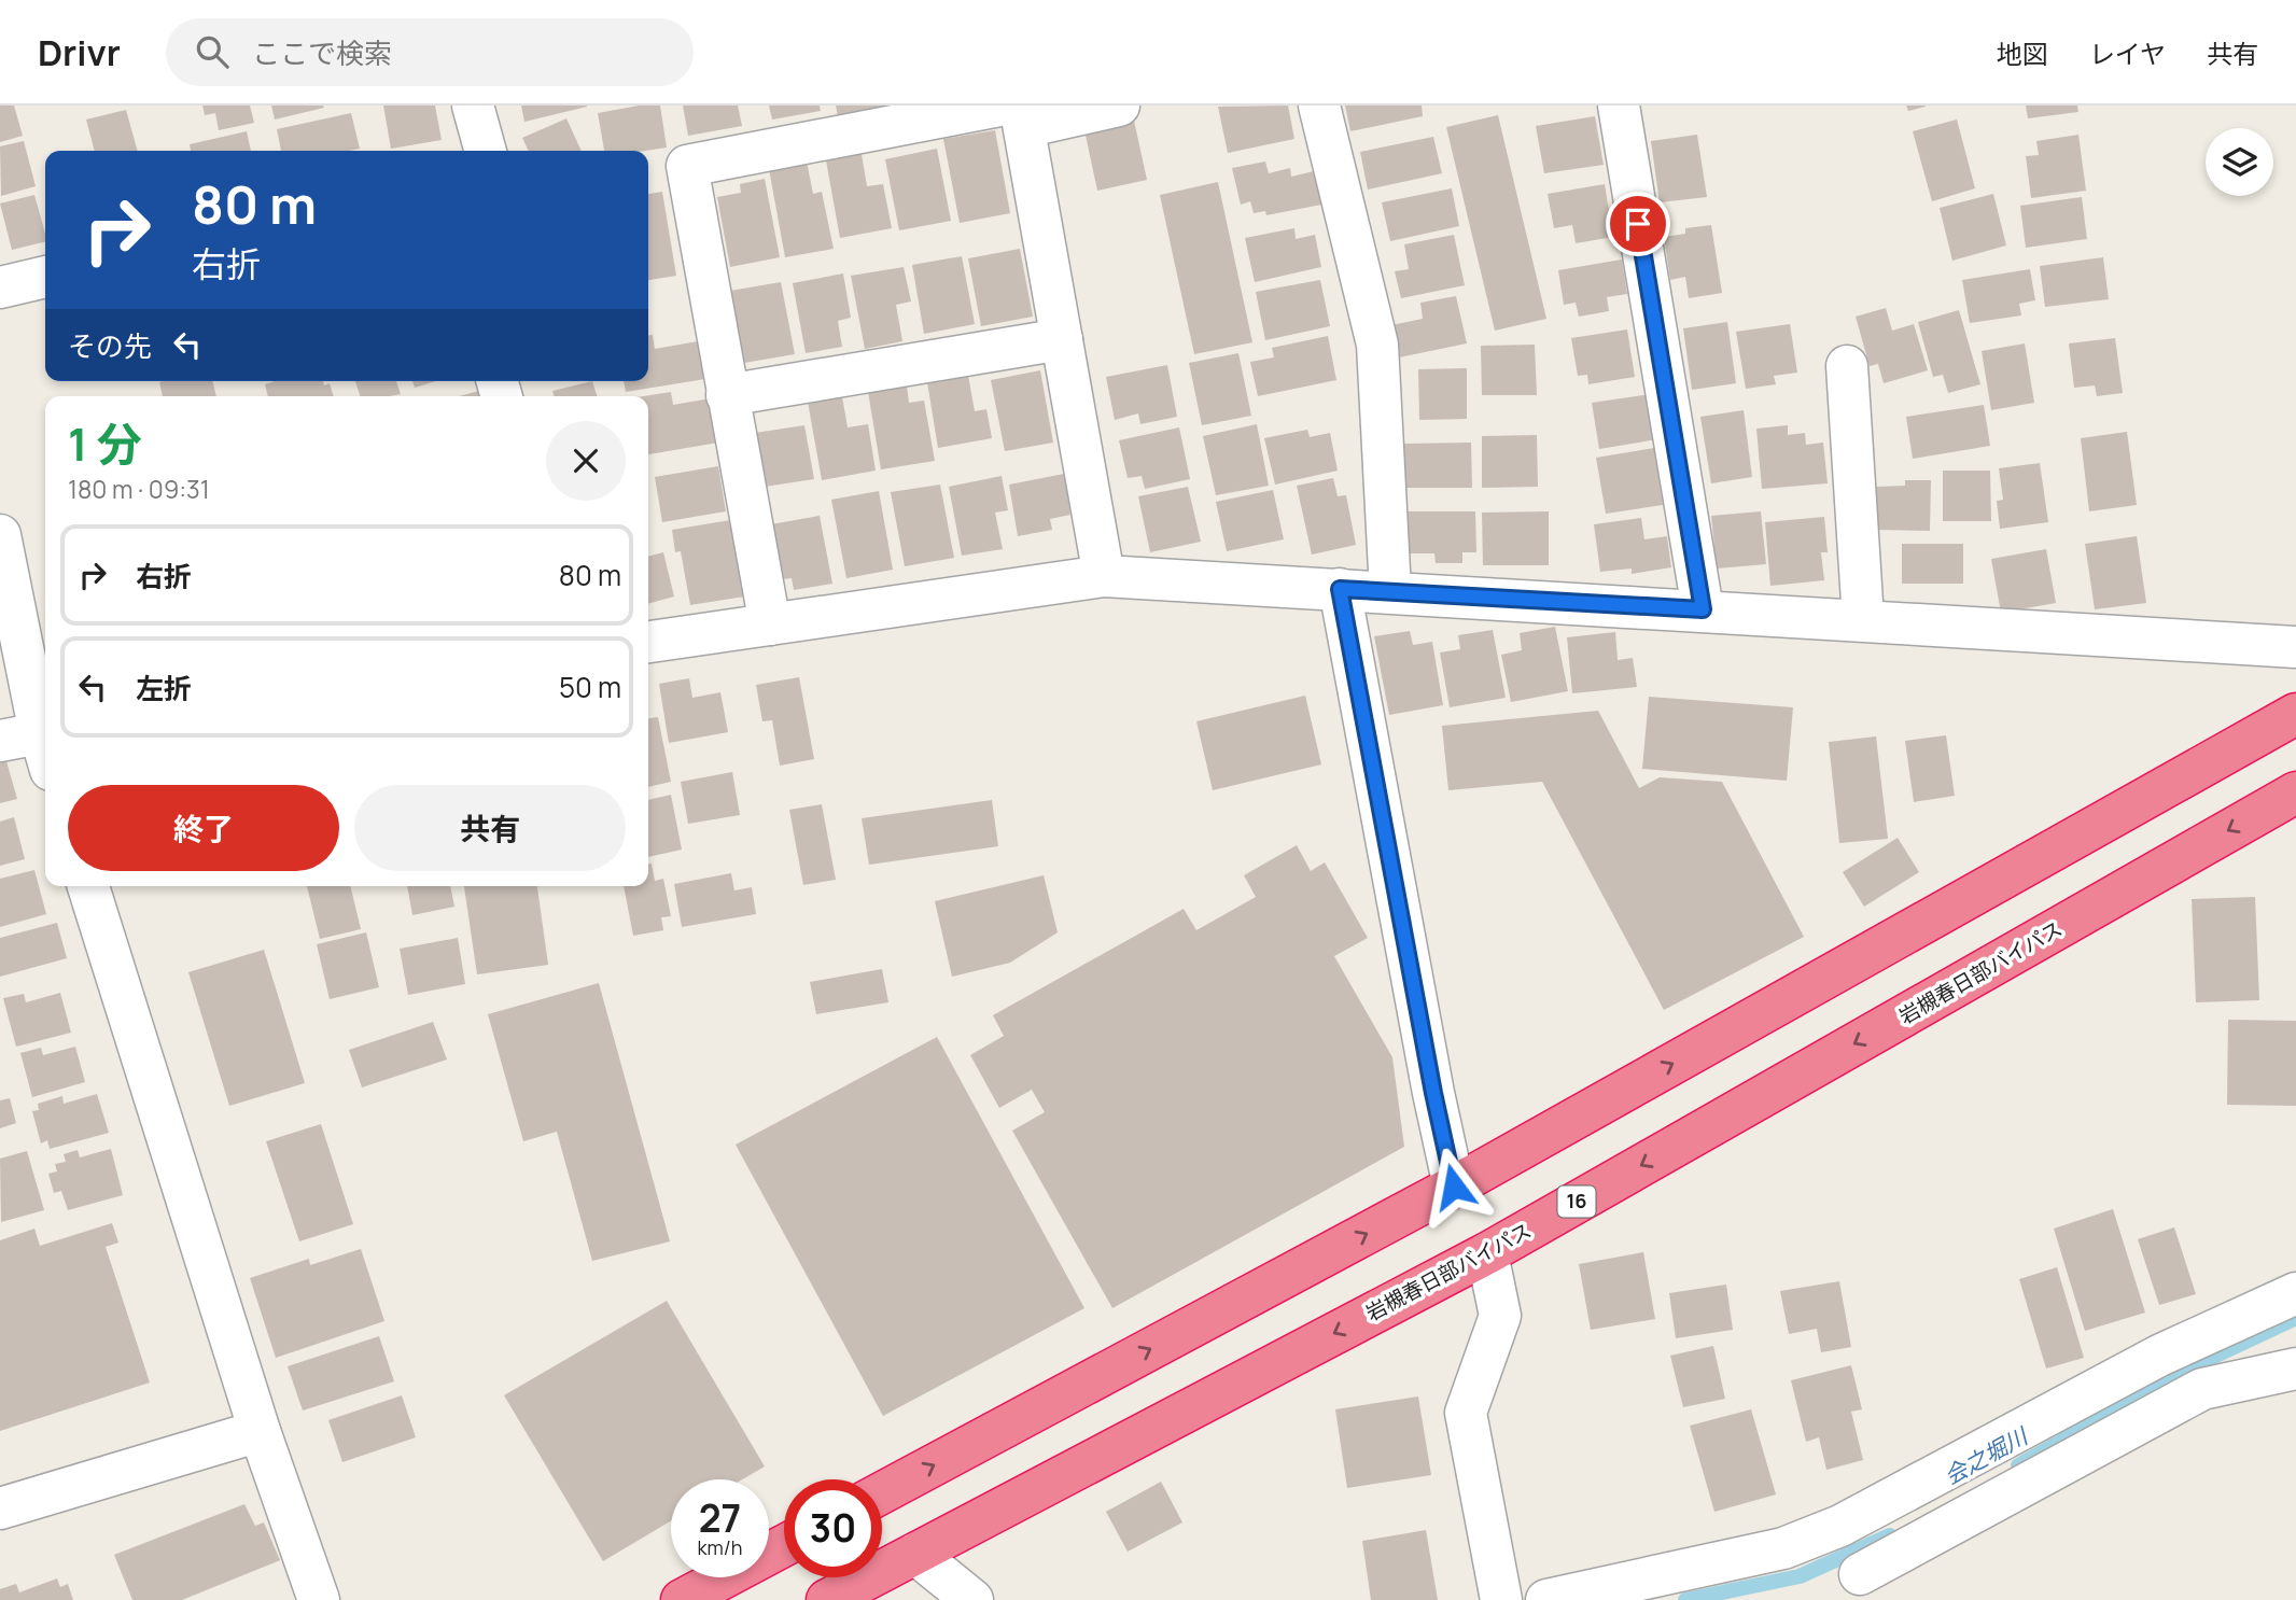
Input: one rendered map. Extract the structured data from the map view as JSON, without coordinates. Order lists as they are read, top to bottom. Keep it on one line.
{"streets":{"highway":["岩槻春日部バイパス","16"]},"water":["会之堀川"],"page":{"header":"Drivr","search":"ここで検索","nav":["地図","レイヤ","共有"],"turn":["80 m","右折"],"then":"その先","heading":["1 分","180 m · 09:31"],"list":[{"name":"右折","value":"80 m"},{"name":"左折","value":"50 m"}],"buttons":["終了","共有"],"speed":"27 km/h","limit":"30"}}
